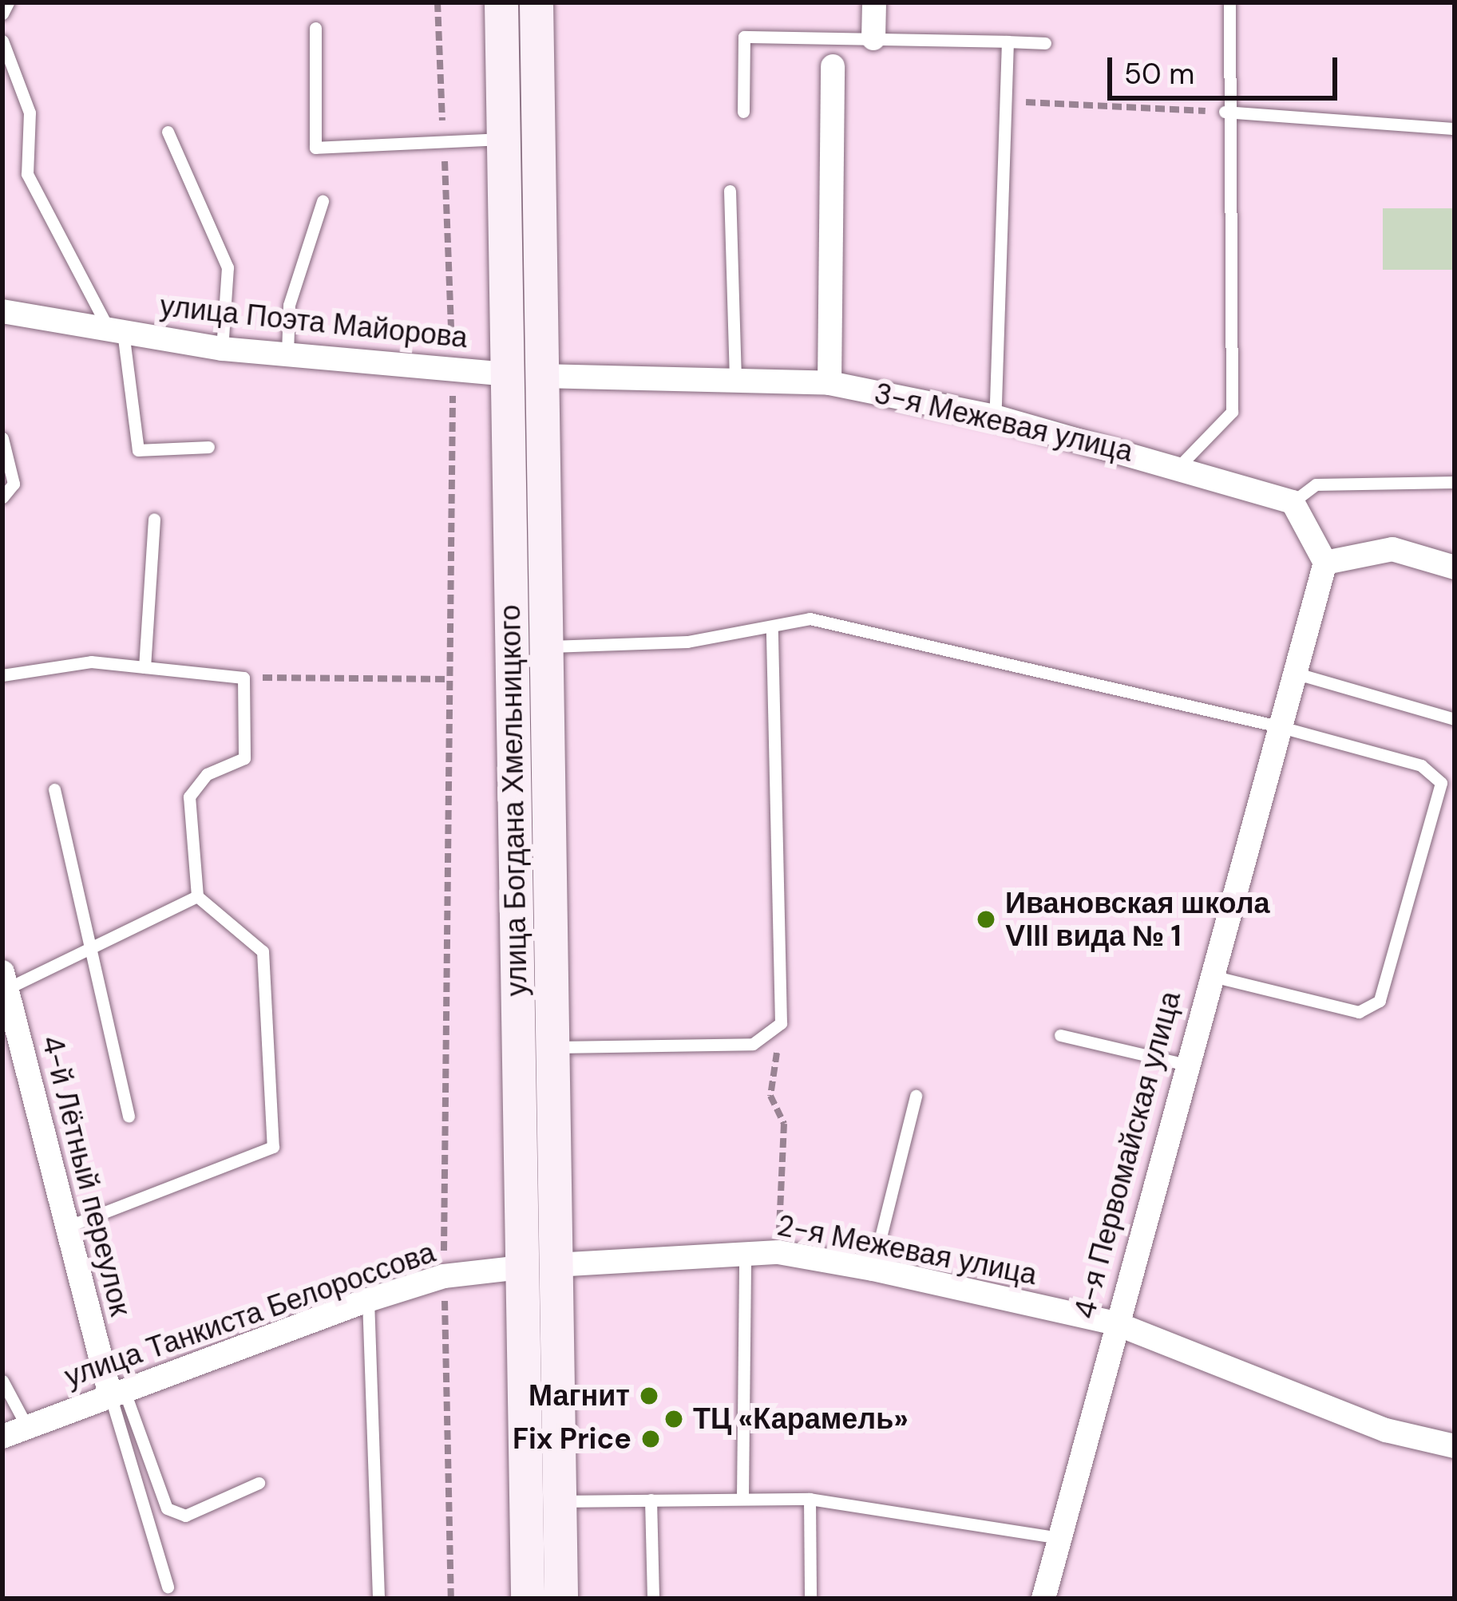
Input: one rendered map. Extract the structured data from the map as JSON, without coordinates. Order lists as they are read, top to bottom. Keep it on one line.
{"streets":{"main road":["3-я Межевая улица","улица Богдана Хмельницкого"],"street":["улица Поэта Майорова","4-я Первомайская улица","4-й Лётный переулок","2-я Межевая улица","улица Танкиста Белороссова"]},"crossings":[["улица Поэта Майорова","3-я Межевая улица"],["улица Поэта Майорова","улица Богдана Хмельницкого"],["3-я Межевая улица","улица Богдана Хмельницкого"],["улица Богдана Хмельницкого","2-я Межевая улица"],["улица Богдана Хмельницкого","улица Танкиста Белороссова"],["4-я Первомайская улица","2-я Межевая улица"],["4-й Лётный переулок","улица Танкиста Белороссова"],["2-я Межевая улица","улица Танкиста Белороссова"]],"places":["Ивановская школа VIII вида № 1","Магнит","ТЦ «Карамель»","Fix Price"],"scale_bar":"50 m"}
